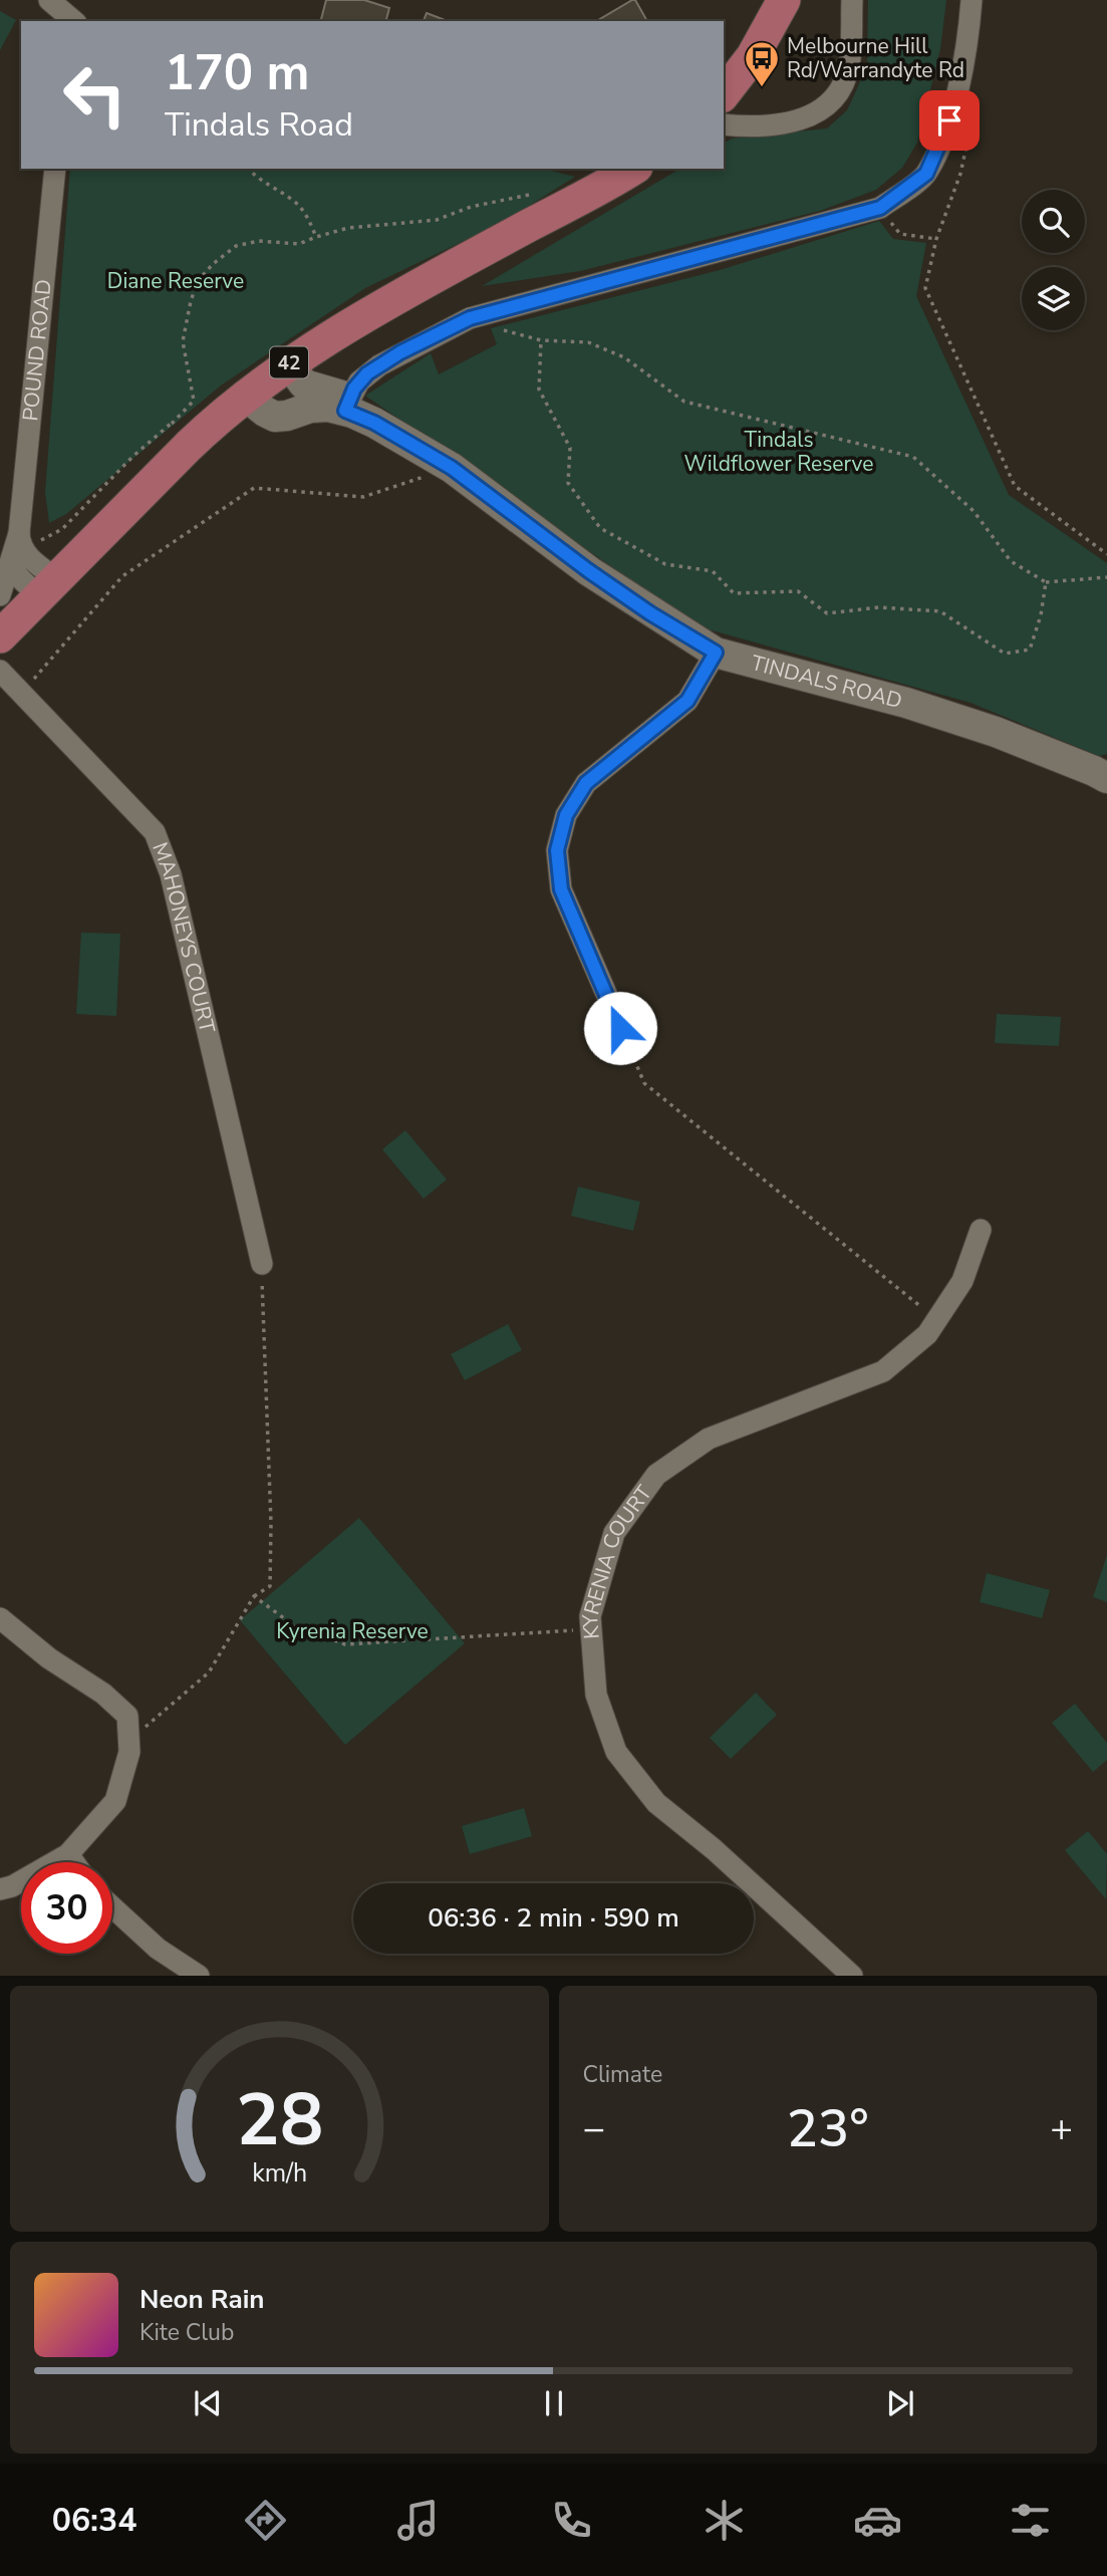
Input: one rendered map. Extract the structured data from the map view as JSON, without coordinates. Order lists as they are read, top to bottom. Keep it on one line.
{"streets":{"main road":["42","TINDALS ROAD"],"street":["POUND ROAD","MAHONEYS COURT","KYRENIA COURT"]},"crossings":[["42","TINDALS ROAD"]],"parks":["Diane Reserve","Tindals Wildflower Reserve","Kyrenia Reserve"],"places":{"bus stop":["Melbourne Hill Rd/Warrandyte Rd"]},"page":{"turn":["170 m","Tindals Road"],"limit":"30","trip":"06:36 · 2 min · 590 m","tile":"Climate","heat":["−","23°","+"],"song":["Neon Rain","Kite Club"],"tabs":"06:34","gauge":["28","km/h"]}}
